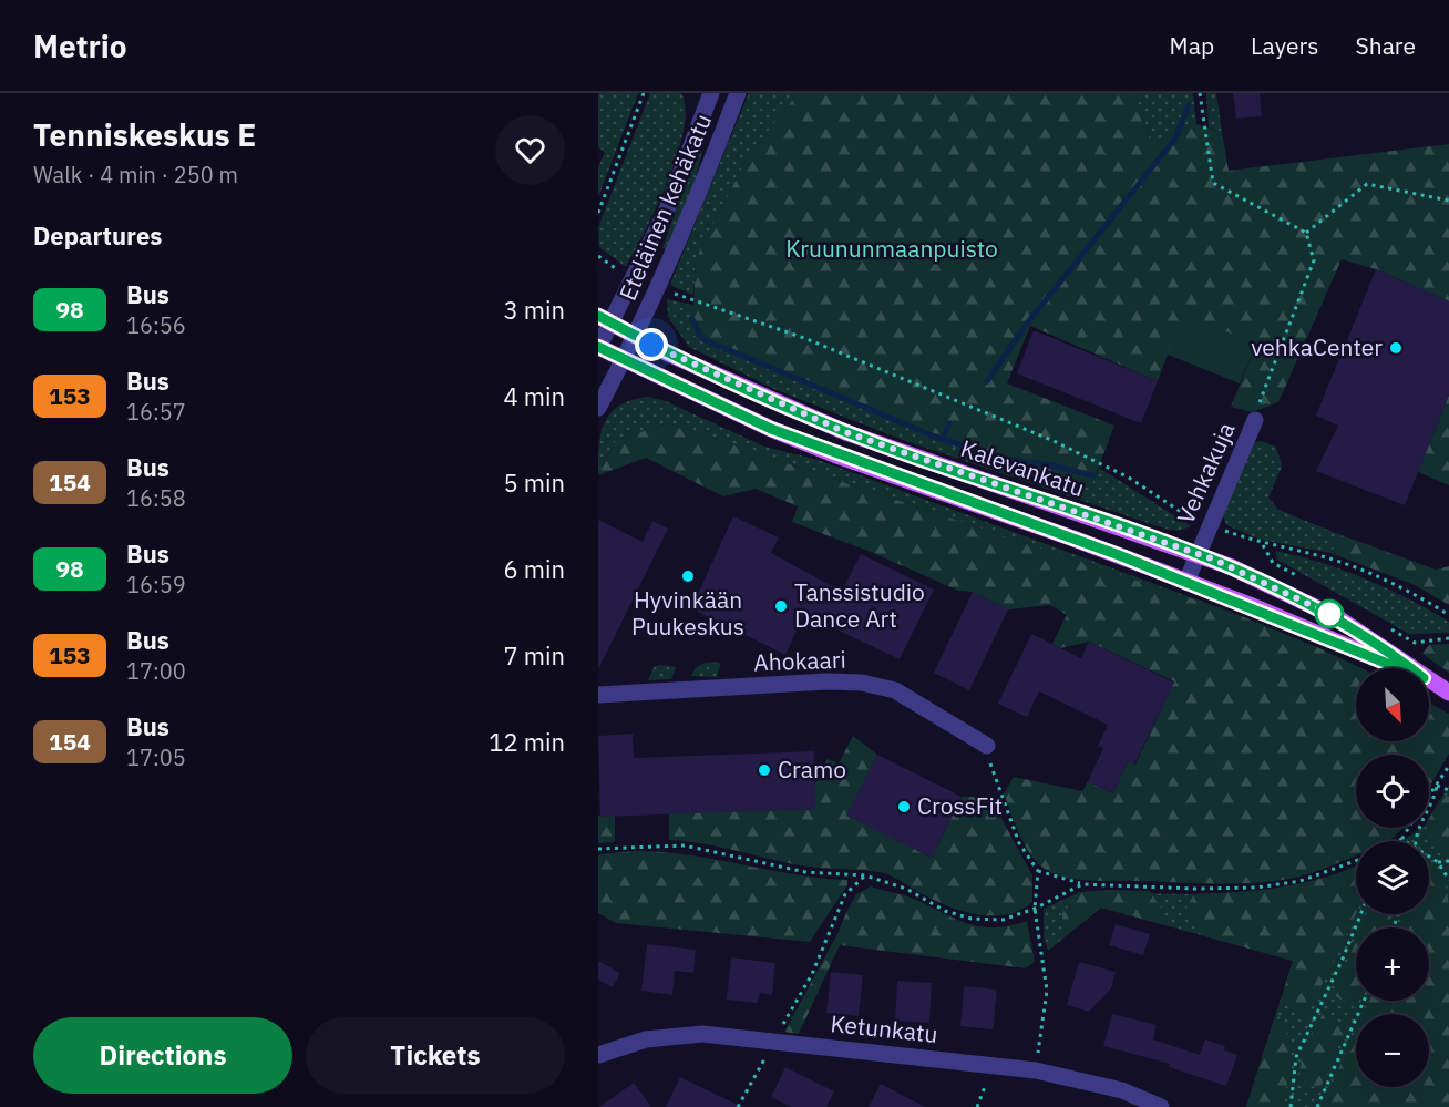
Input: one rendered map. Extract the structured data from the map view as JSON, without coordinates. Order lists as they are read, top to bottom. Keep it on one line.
{"streets":{"main road":["Kalevankatu"],"street":["Eteläinen kehäkatu","Vehkakuja","Ahokaari","Ketunkatu"]},"crossings":[["Eteläinen kehäkatu","Kalevankatu"],["Kalevankatu","Vehkakuja"]],"parks":["Kruununmaanpuisto"],"places":["vehkaCenter","Hyvinkään Puukeskus","Tanssistudio Dance Art","Cramo","CrossFit"],"lines":["bus line 98"],"north":"bottom right","page":{"header":"Metrio","nav":["Map","Layers","Share"],"heading":[["Tenniskeskus E","Walk · 4 min · 250 m"],"Departures"],"list":[{"mark":"98","name":"Bus","note":"16:56","value":"3 min"},{"mark":"153","name":"Bus","note":"16:57","value":"4 min"},{"mark":"154","name":"Bus","note":"16:58","value":"5 min"},{"mark":"98","name":"Bus","note":"16:59","value":"6 min"},{"mark":"153","name":"Bus","note":"17:00","value":"7 min"},{"mark":"154","name":"Bus","note":"17:05","value":"12 min"}],"map_buttons":["+","−"],"buttons":["Directions","Tickets"]}}
